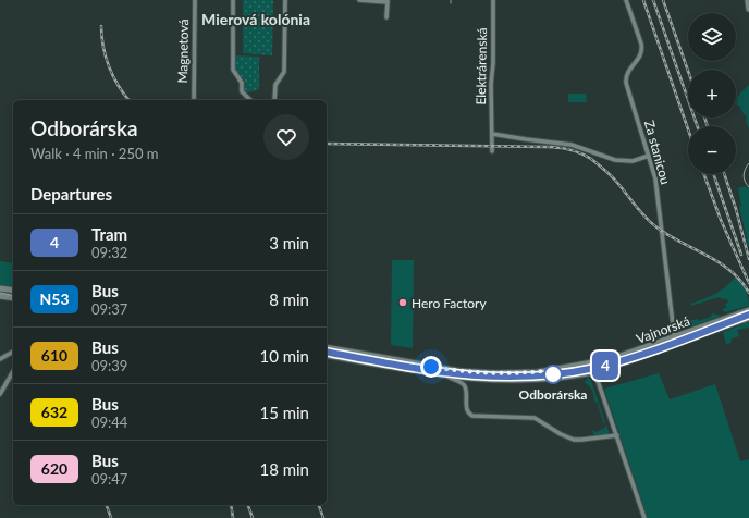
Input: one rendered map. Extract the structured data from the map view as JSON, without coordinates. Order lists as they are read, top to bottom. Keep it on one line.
{"streets":{"main road":["Vajnorská"],"street":["Magnetová","Elektrárenská","Za stanicou"]},"crossings":[["Za stanicou","Vajnorská"]],"districts":["Mierová kolónia"],"places":["Hero Factory","Odborárska"],"lines":["tram line 4"],"page":{"on_map":"4","map_buttons":["+","−"],"heading":[["Odborárska","Walk · 4 min · 250 m"],"Departures"],"list":[{"mark":"4","name":"Tram","note":"09:32","value":"3 min"},{"mark":"N53","name":"Bus","note":"09:37","value":"8 min"},{"mark":"610","name":"Bus","note":"09:39","value":"10 min"},{"mark":"632","name":"Bus","note":"09:44","value":"15 min"},{"mark":"620","name":"Bus","note":"09:47","value":"18 min"}]}}
